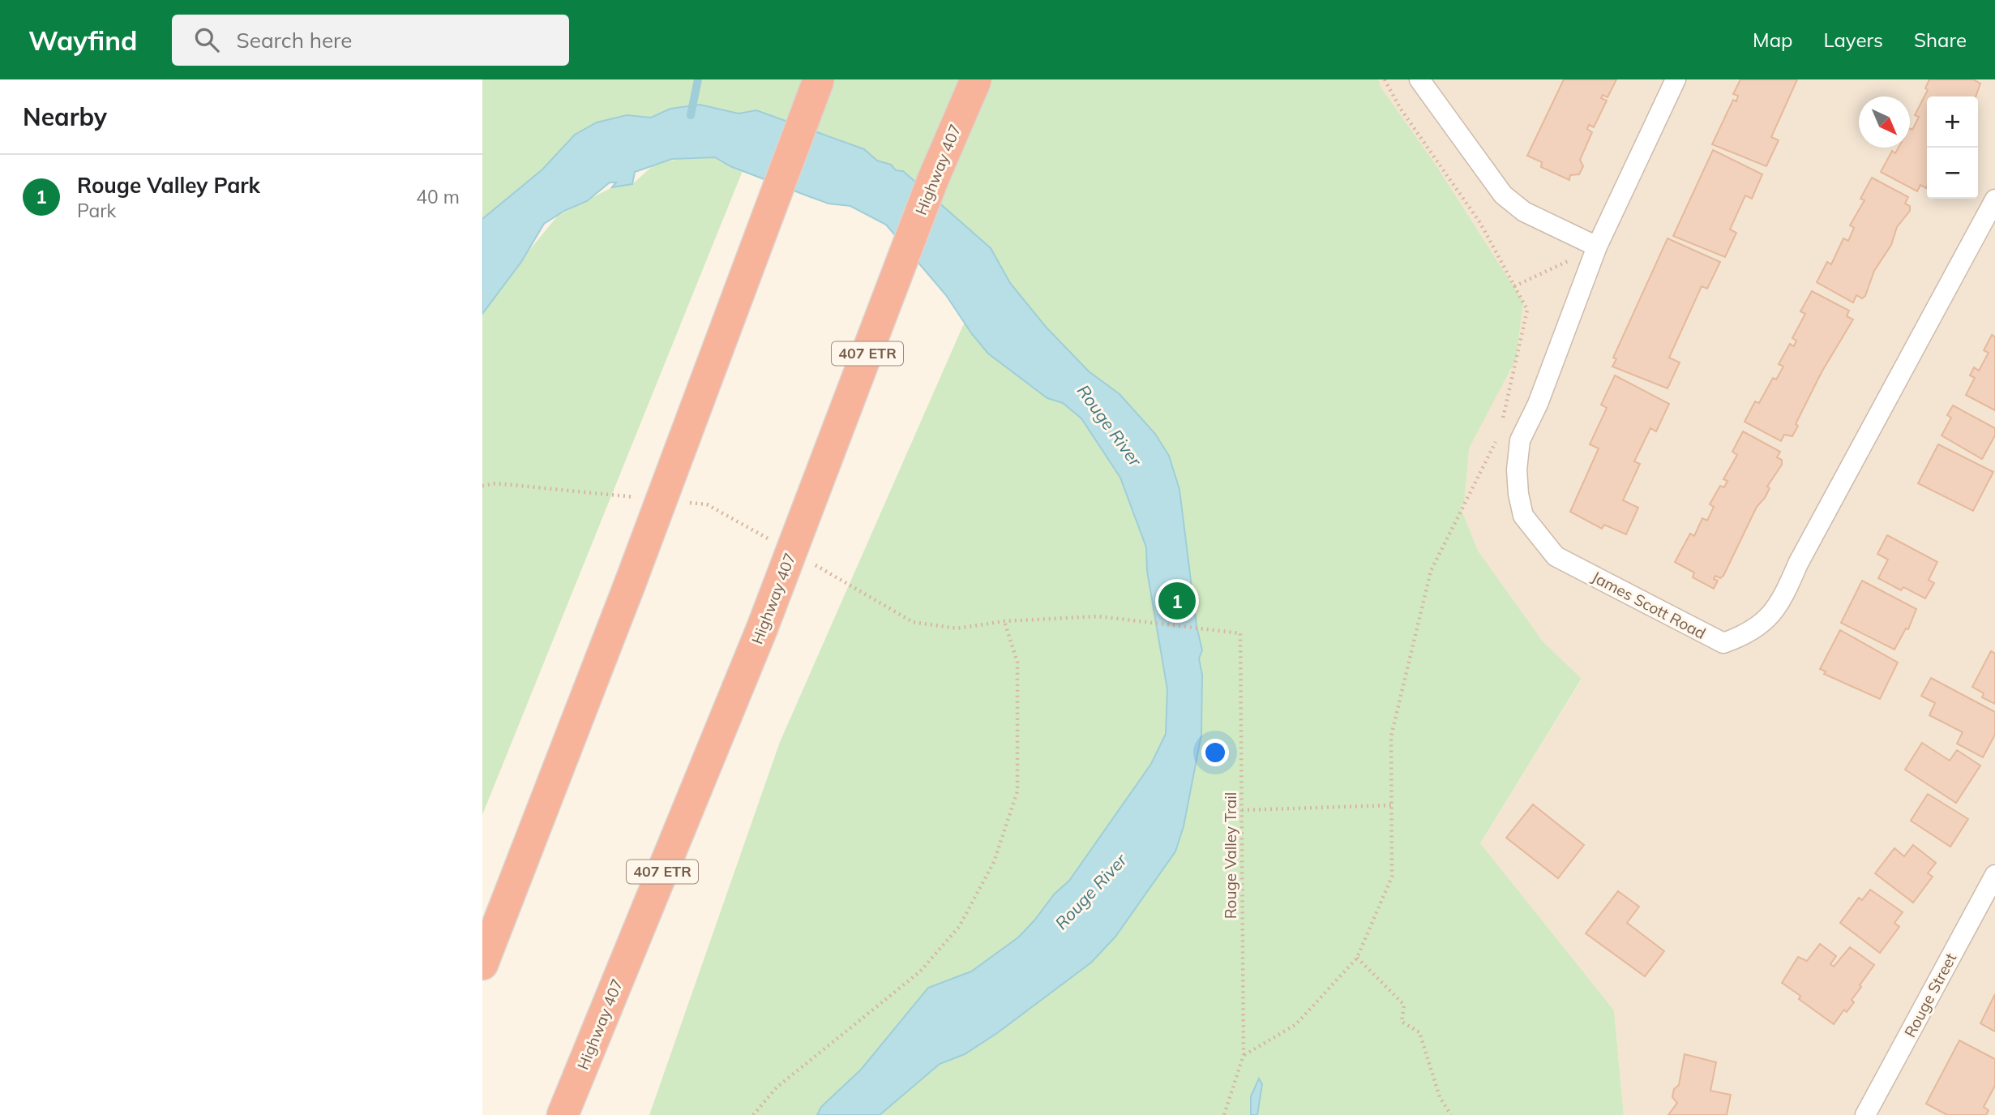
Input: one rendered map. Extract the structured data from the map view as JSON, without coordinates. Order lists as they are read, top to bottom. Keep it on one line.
{"streets":{"highway":["Highway 407","407 ETR"],"street":["James Scott Road","Rouge Street"],"path":["Rouge Valley Trail"]},"water":["Rouge River"],"north":"bottom right","page":{"header":"Wayfind","search":"Search here","nav":["Map","Layers","Share"],"heading":"Nearby","map_buttons":["+","−"],"list":[{"mark":"1","name":"Rouge Valley Park","note":"Park","value":"40 m"}],"pins":"1"}}
